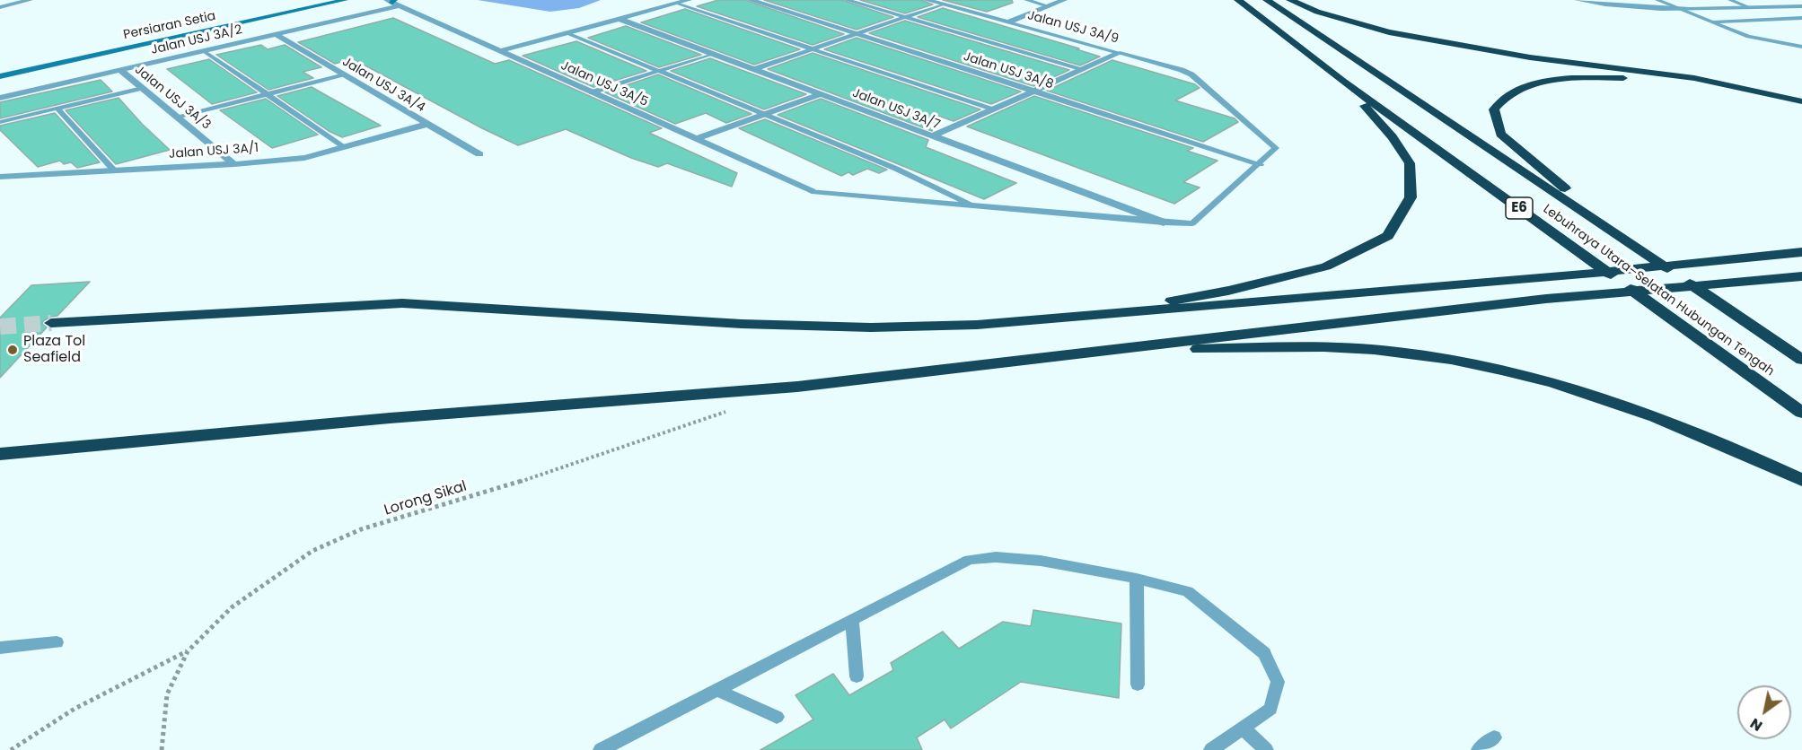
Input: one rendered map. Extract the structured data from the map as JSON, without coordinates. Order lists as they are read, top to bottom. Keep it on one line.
{"streets":{"highway":["E6","Lebuhraya Utara–Selatan Hubungan Tengah"],"main road":["Persiaran Setia"],"street":["Jalan USJ 3A/9","Jalan USJ 3A/2","Jalan USJ 3A/8","Jalan USJ 3A/5","Jalan USJ 3A/4","Jalan USJ 3A/3","Jalan USJ 3A/7","Jalan USJ 3A/1"],"path":["Lorong Sikal"]},"crossings":[["Jalan USJ 3A/9","Jalan USJ 3A/8"],["Jalan USJ 3A/2","Jalan USJ 3A/5"],["Jalan USJ 3A/2","Jalan USJ 3A/4"],["Jalan USJ 3A/2","Jalan USJ 3A/3"],["Jalan USJ 3A/4","Jalan USJ 3A/1"],["Jalan USJ 3A/3","Jalan USJ 3A/1"]],"places":["Plaza Tol Seafield"],"north":"bottom left"}
